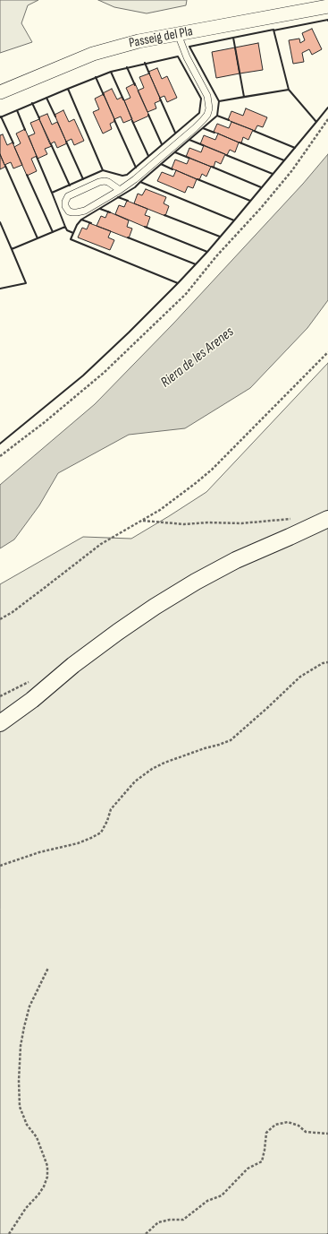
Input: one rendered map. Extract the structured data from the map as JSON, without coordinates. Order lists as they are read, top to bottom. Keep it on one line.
{"streets":{"street":["Passeig del Pla"]},"water":["Riera de les Arenes"]}
